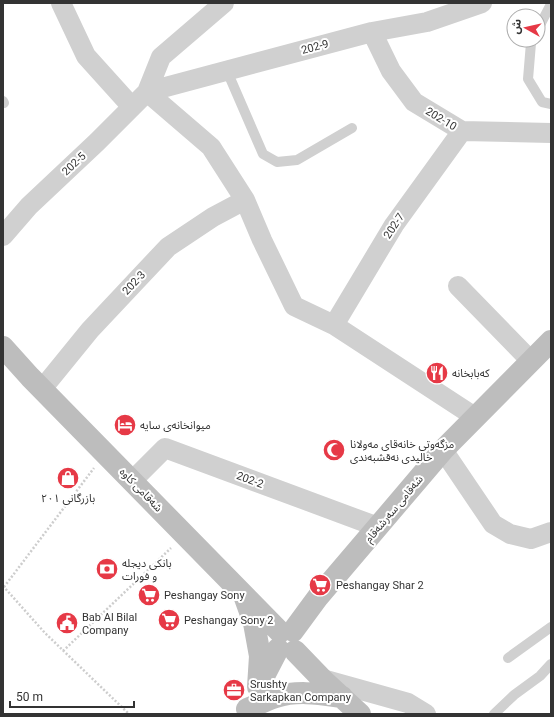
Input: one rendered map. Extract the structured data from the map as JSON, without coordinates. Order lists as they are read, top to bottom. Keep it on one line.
{"streets":{"main road":["شەقامی کاوە","شەقامی سەرشەقام"],"street":["202-9","202-10","202-5","202-7","202-3","202-2"]},"crossings":[["202-9","202-10"],["202-9","202-5"],["202-10","202-7"],["202-3","شەقامی کاوە"],["202-2","شەقامی کاوە"],["202-2","شەقامی سەرشەقام"],["شەقامی کاوە","شەقامی سەرشەقام"]],"places":{"restaurant":["کەبابخانە"],"hotel":["میوانخانەی سایە"],"mosque":["مزگەوتی خانەقای مەولانا خالیدی نەقشبەندی"],"shop":["بازرگانی ٢٠١"],"bank":["بانکی دیجلە و فورات"],"supermarket":["Peshangay Shar 2","Peshangay Sony","Peshangay Sony 2"],"public building":["Bab Al Bilal Company"],"office":["Srushty Sarkapkan Company"]},"scale_bar":"50 m","north":"left"}
